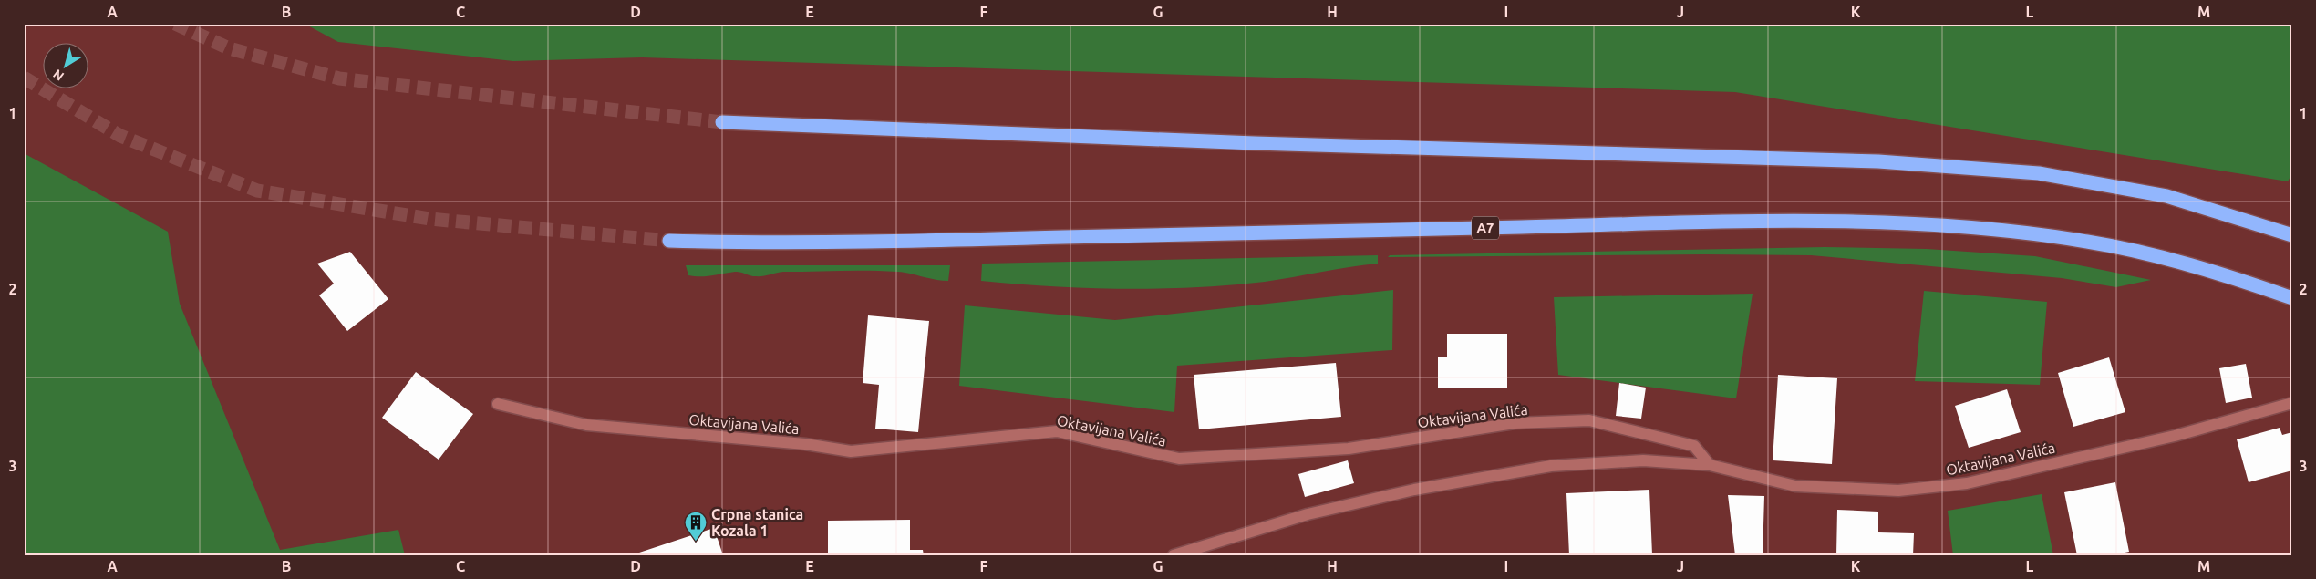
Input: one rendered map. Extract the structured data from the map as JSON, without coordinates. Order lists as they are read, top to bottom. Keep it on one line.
{"streets":{"highway":["A7"],"street":["Oktavijana Valića"]},"places":{"building":["Crpna stanica Kozala 1"]},"north":"bottom left","grid":{"columns":["A","B","C","D","E","F","G","H","I","J","K","L","M"],"rows":["1","2","3"]}}
